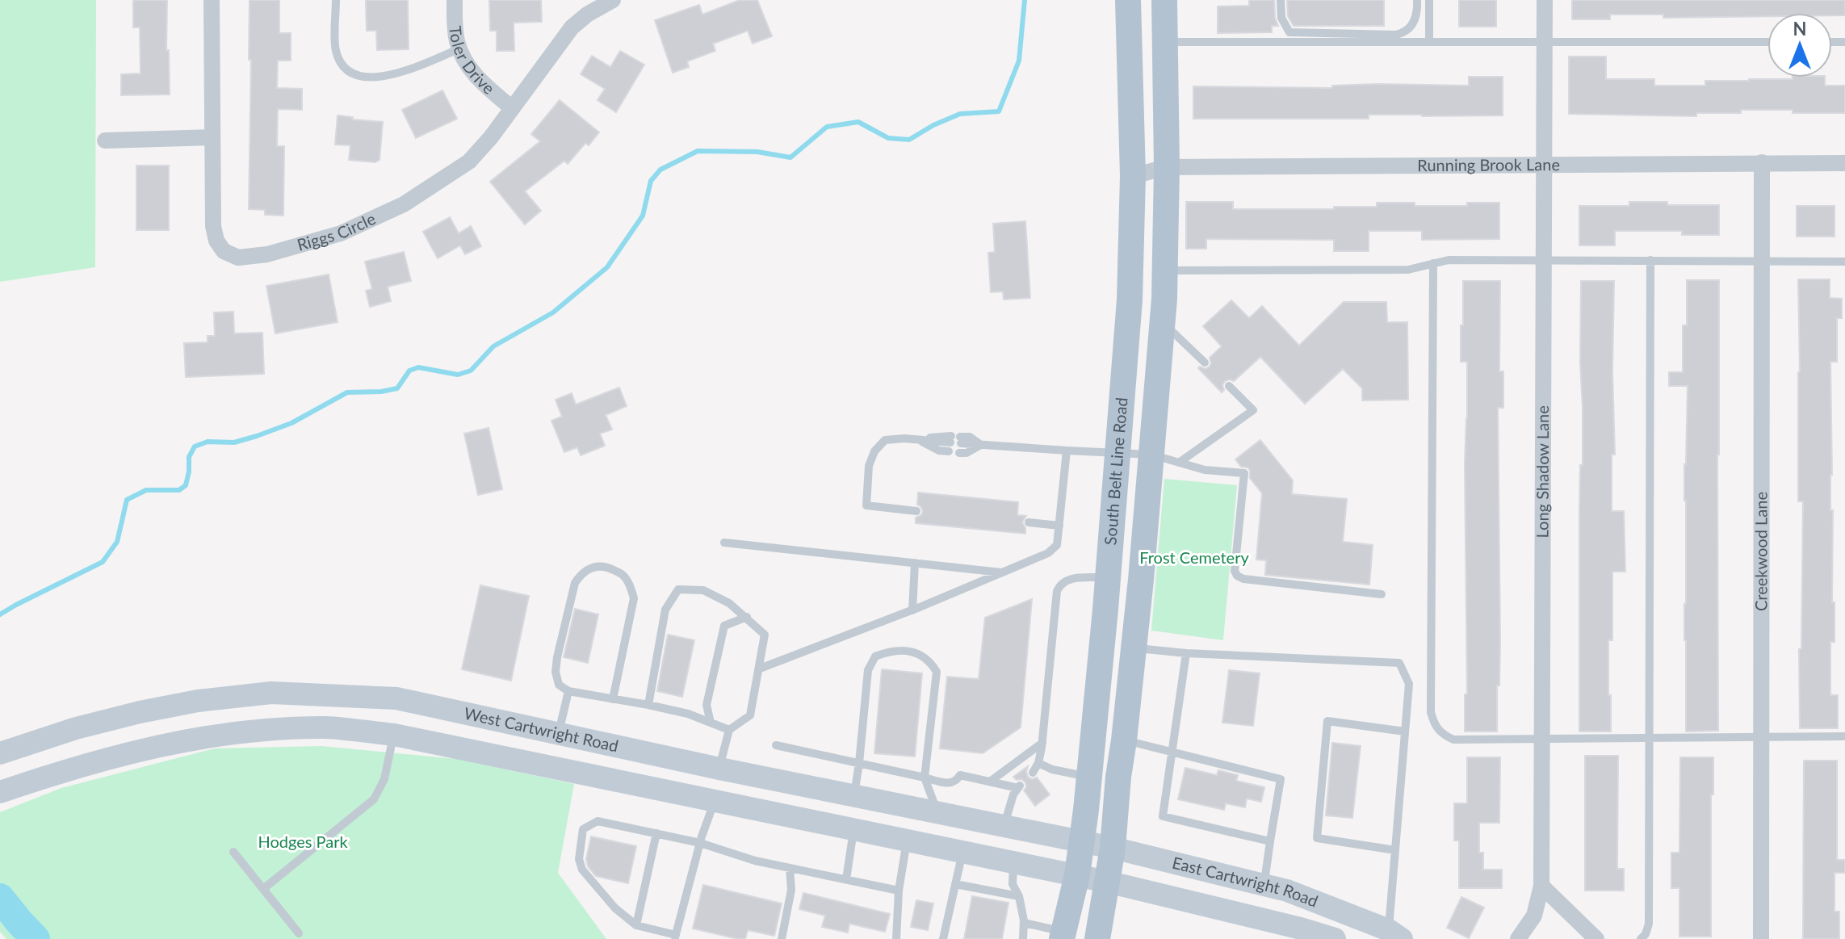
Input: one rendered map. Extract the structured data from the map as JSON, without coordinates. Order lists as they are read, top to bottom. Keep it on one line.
{"streets":{"main road":["South Belt Line Road","West Cartwright Road","East Cartwright Road"],"street":["Toler Drive","Running Brook Lane","Riggs Circle","Long Shadow Lane","Creekwood Lane"]},"crossings":[["Toler Drive","Riggs Circle"],["Running Brook Lane","South Belt Line Road"],["Running Brook Lane","Long Shadow Lane"],["Running Brook Lane","Creekwood Lane"],["South Belt Line Road","East Cartwright Road"],["West Cartwright Road","East Cartwright Road"]],"parks":["Frost Cemetery","Hodges Park"],"north":"top"}
